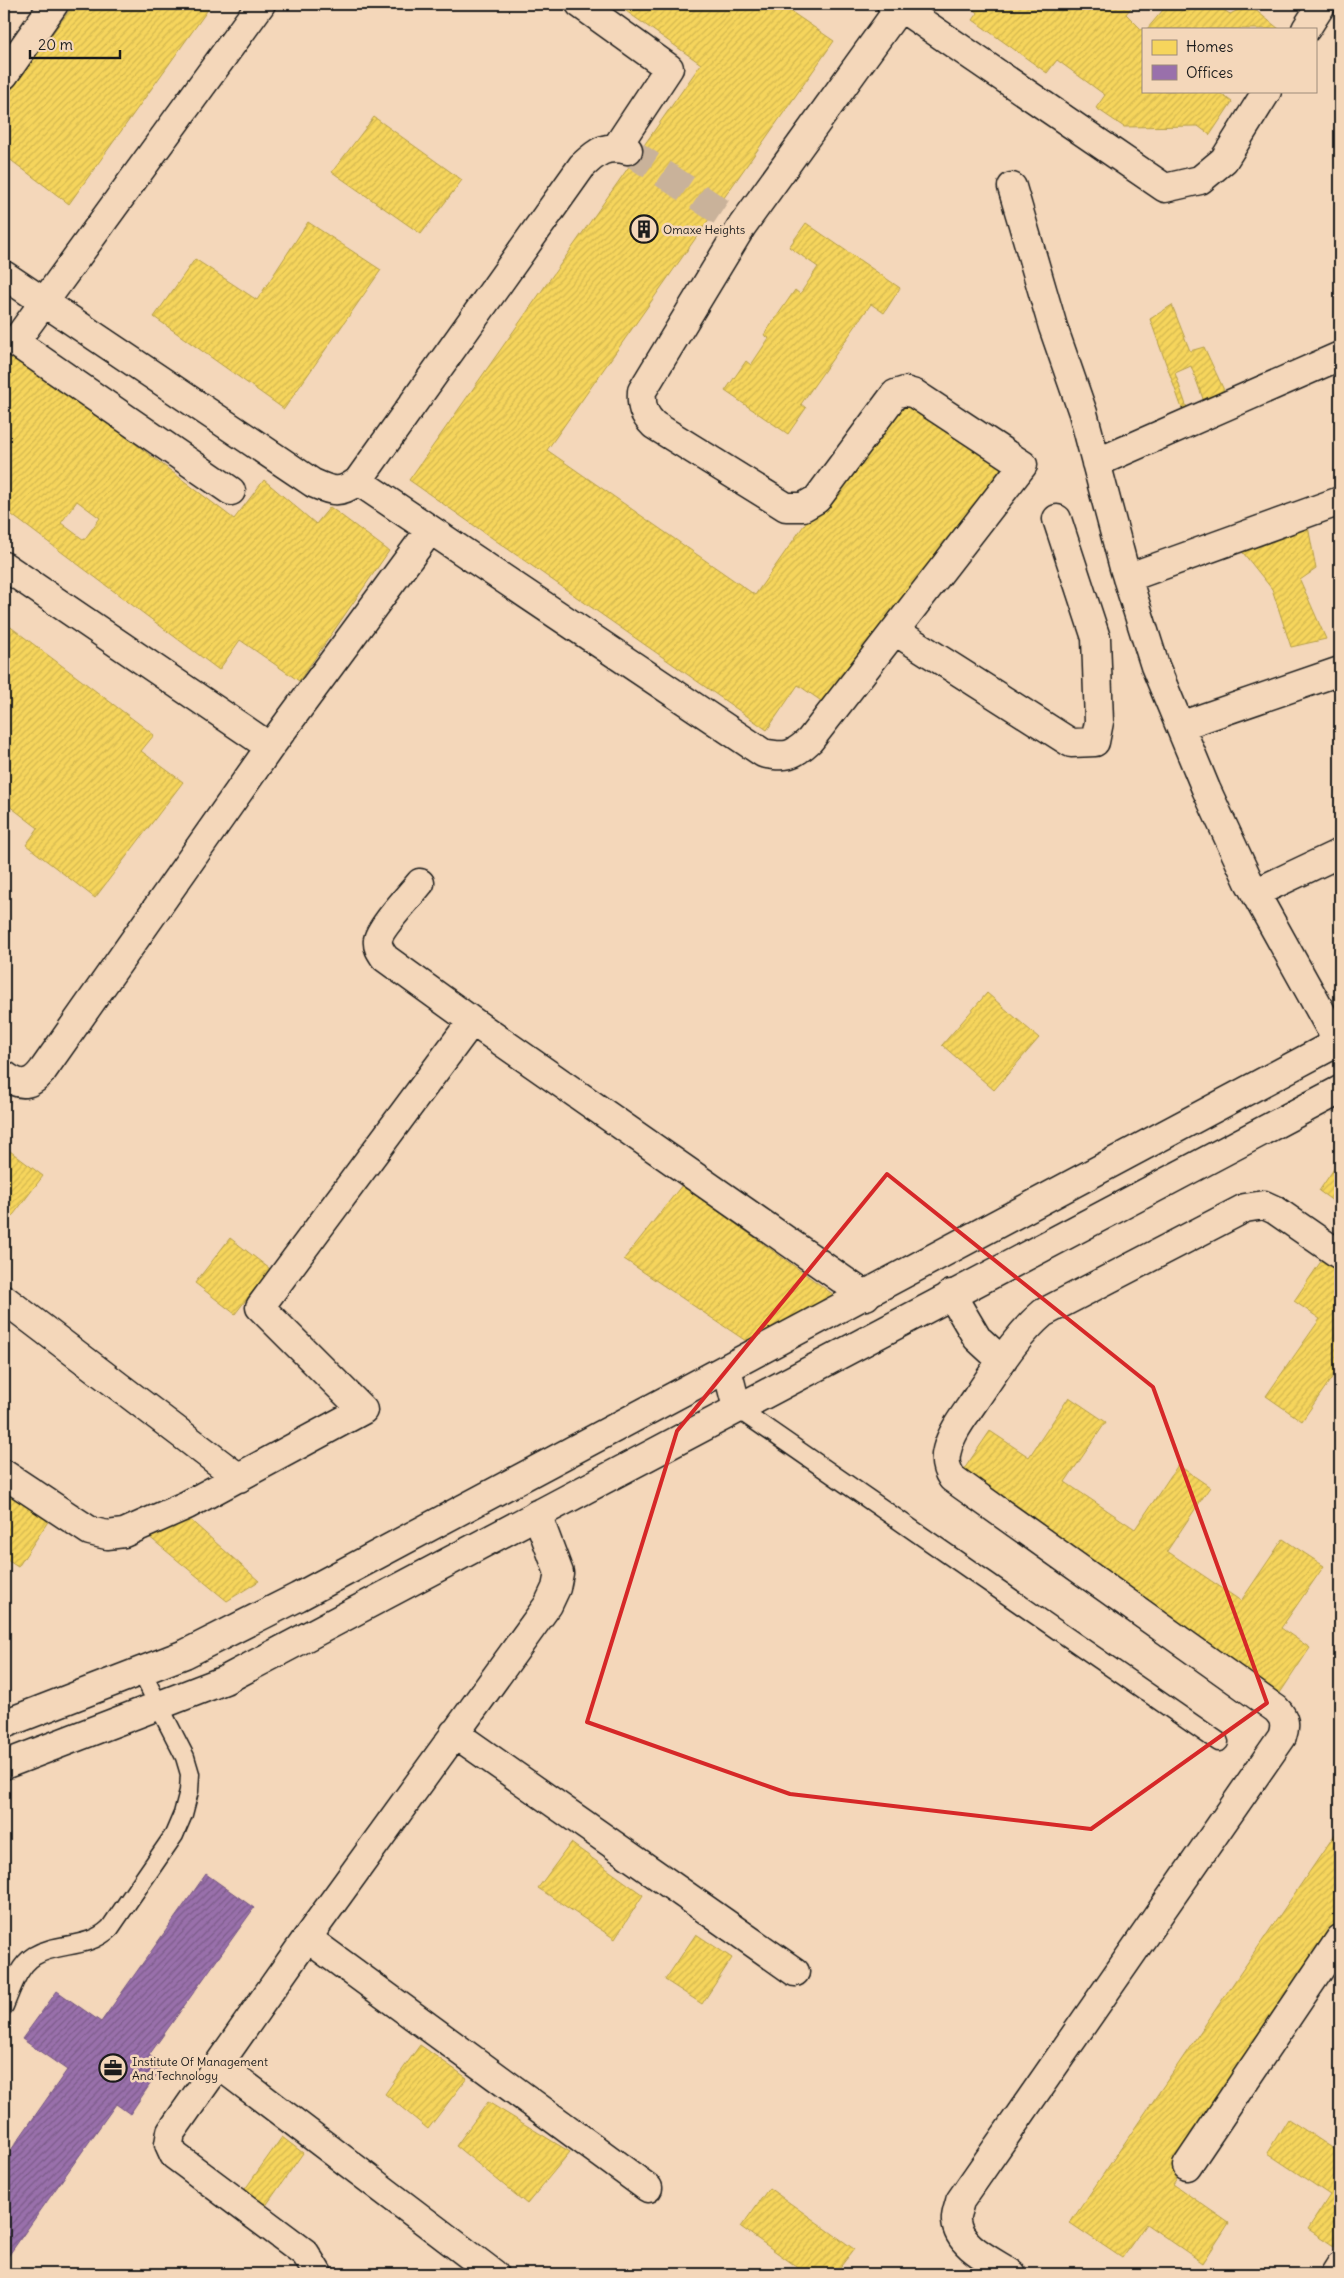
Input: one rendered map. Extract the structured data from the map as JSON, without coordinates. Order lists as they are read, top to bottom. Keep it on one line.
{"places":{"building":["Omaxe Heights"],"office":["Institute Of Management And Technology"]},"legend":["Homes","Offices"],"scale_bar":"20 m"}
